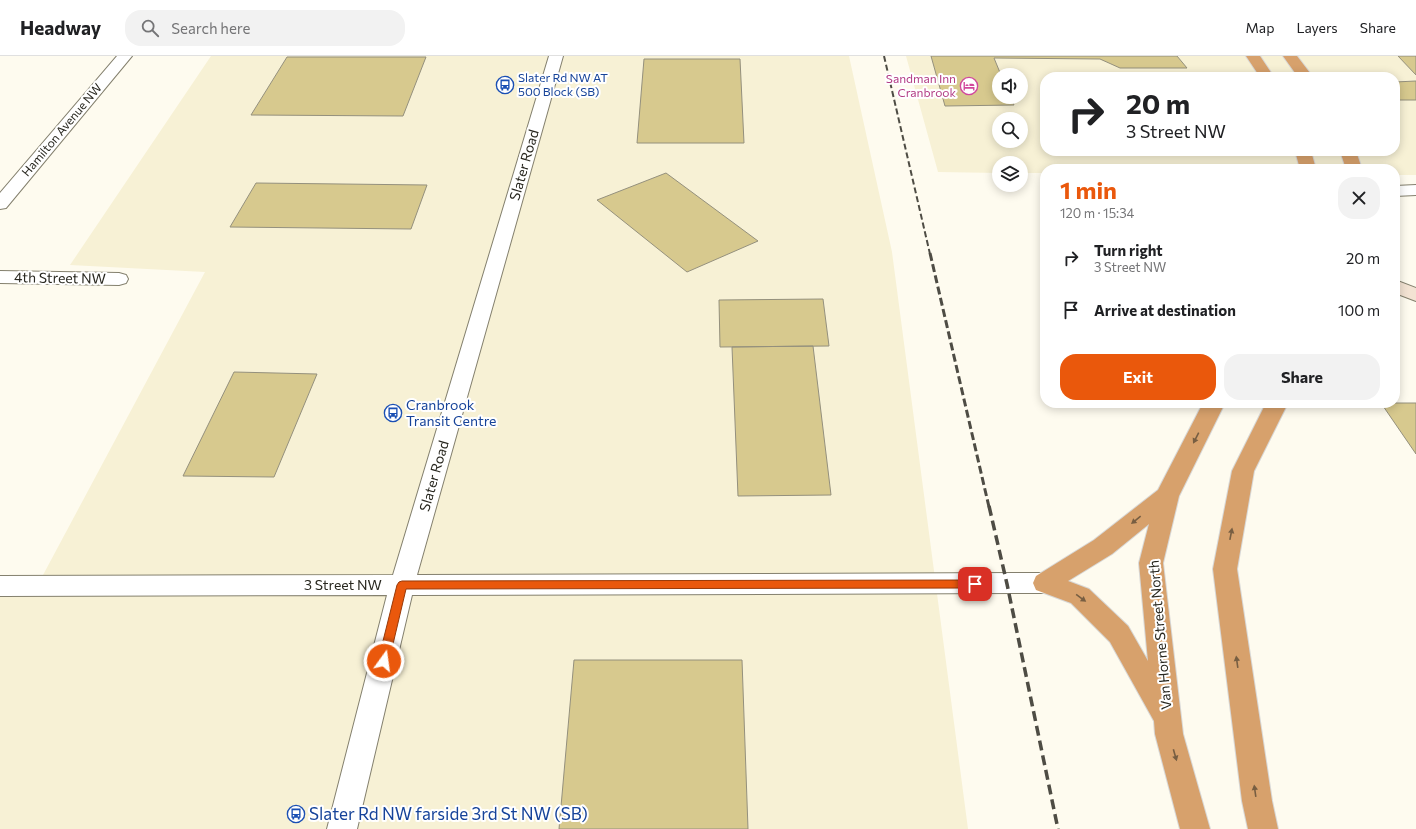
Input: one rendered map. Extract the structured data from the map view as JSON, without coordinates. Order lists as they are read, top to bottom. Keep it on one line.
{"streets":{"highway":["Van Horne Street North"],"street":["Hamilton Avenue NW","Slater Road","4th Street NW","3 Street NW"]},"crossings":[["Slater Road","3 Street NW"]],"places":{"bus stop":["Slater Rd NW AT 500 Block (SB)","Cranbrook Transit Centre","Slater Rd NW farside 3rd St NW (SB)"],"hotel":["Sandman Inn Cranbrook"]},"page":{"header":"Headway","search":"Search here","nav":["Map","Layers","Share"],"turn":["20 m","3 Street NW"],"heading":["1 min","120 m · 15:34"],"list":[{"name":"Turn right","note":"3 Street NW","value":"20 m"},{"name":"Arrive at destination","value":"100 m"}],"buttons":["Exit","Share"]}}
